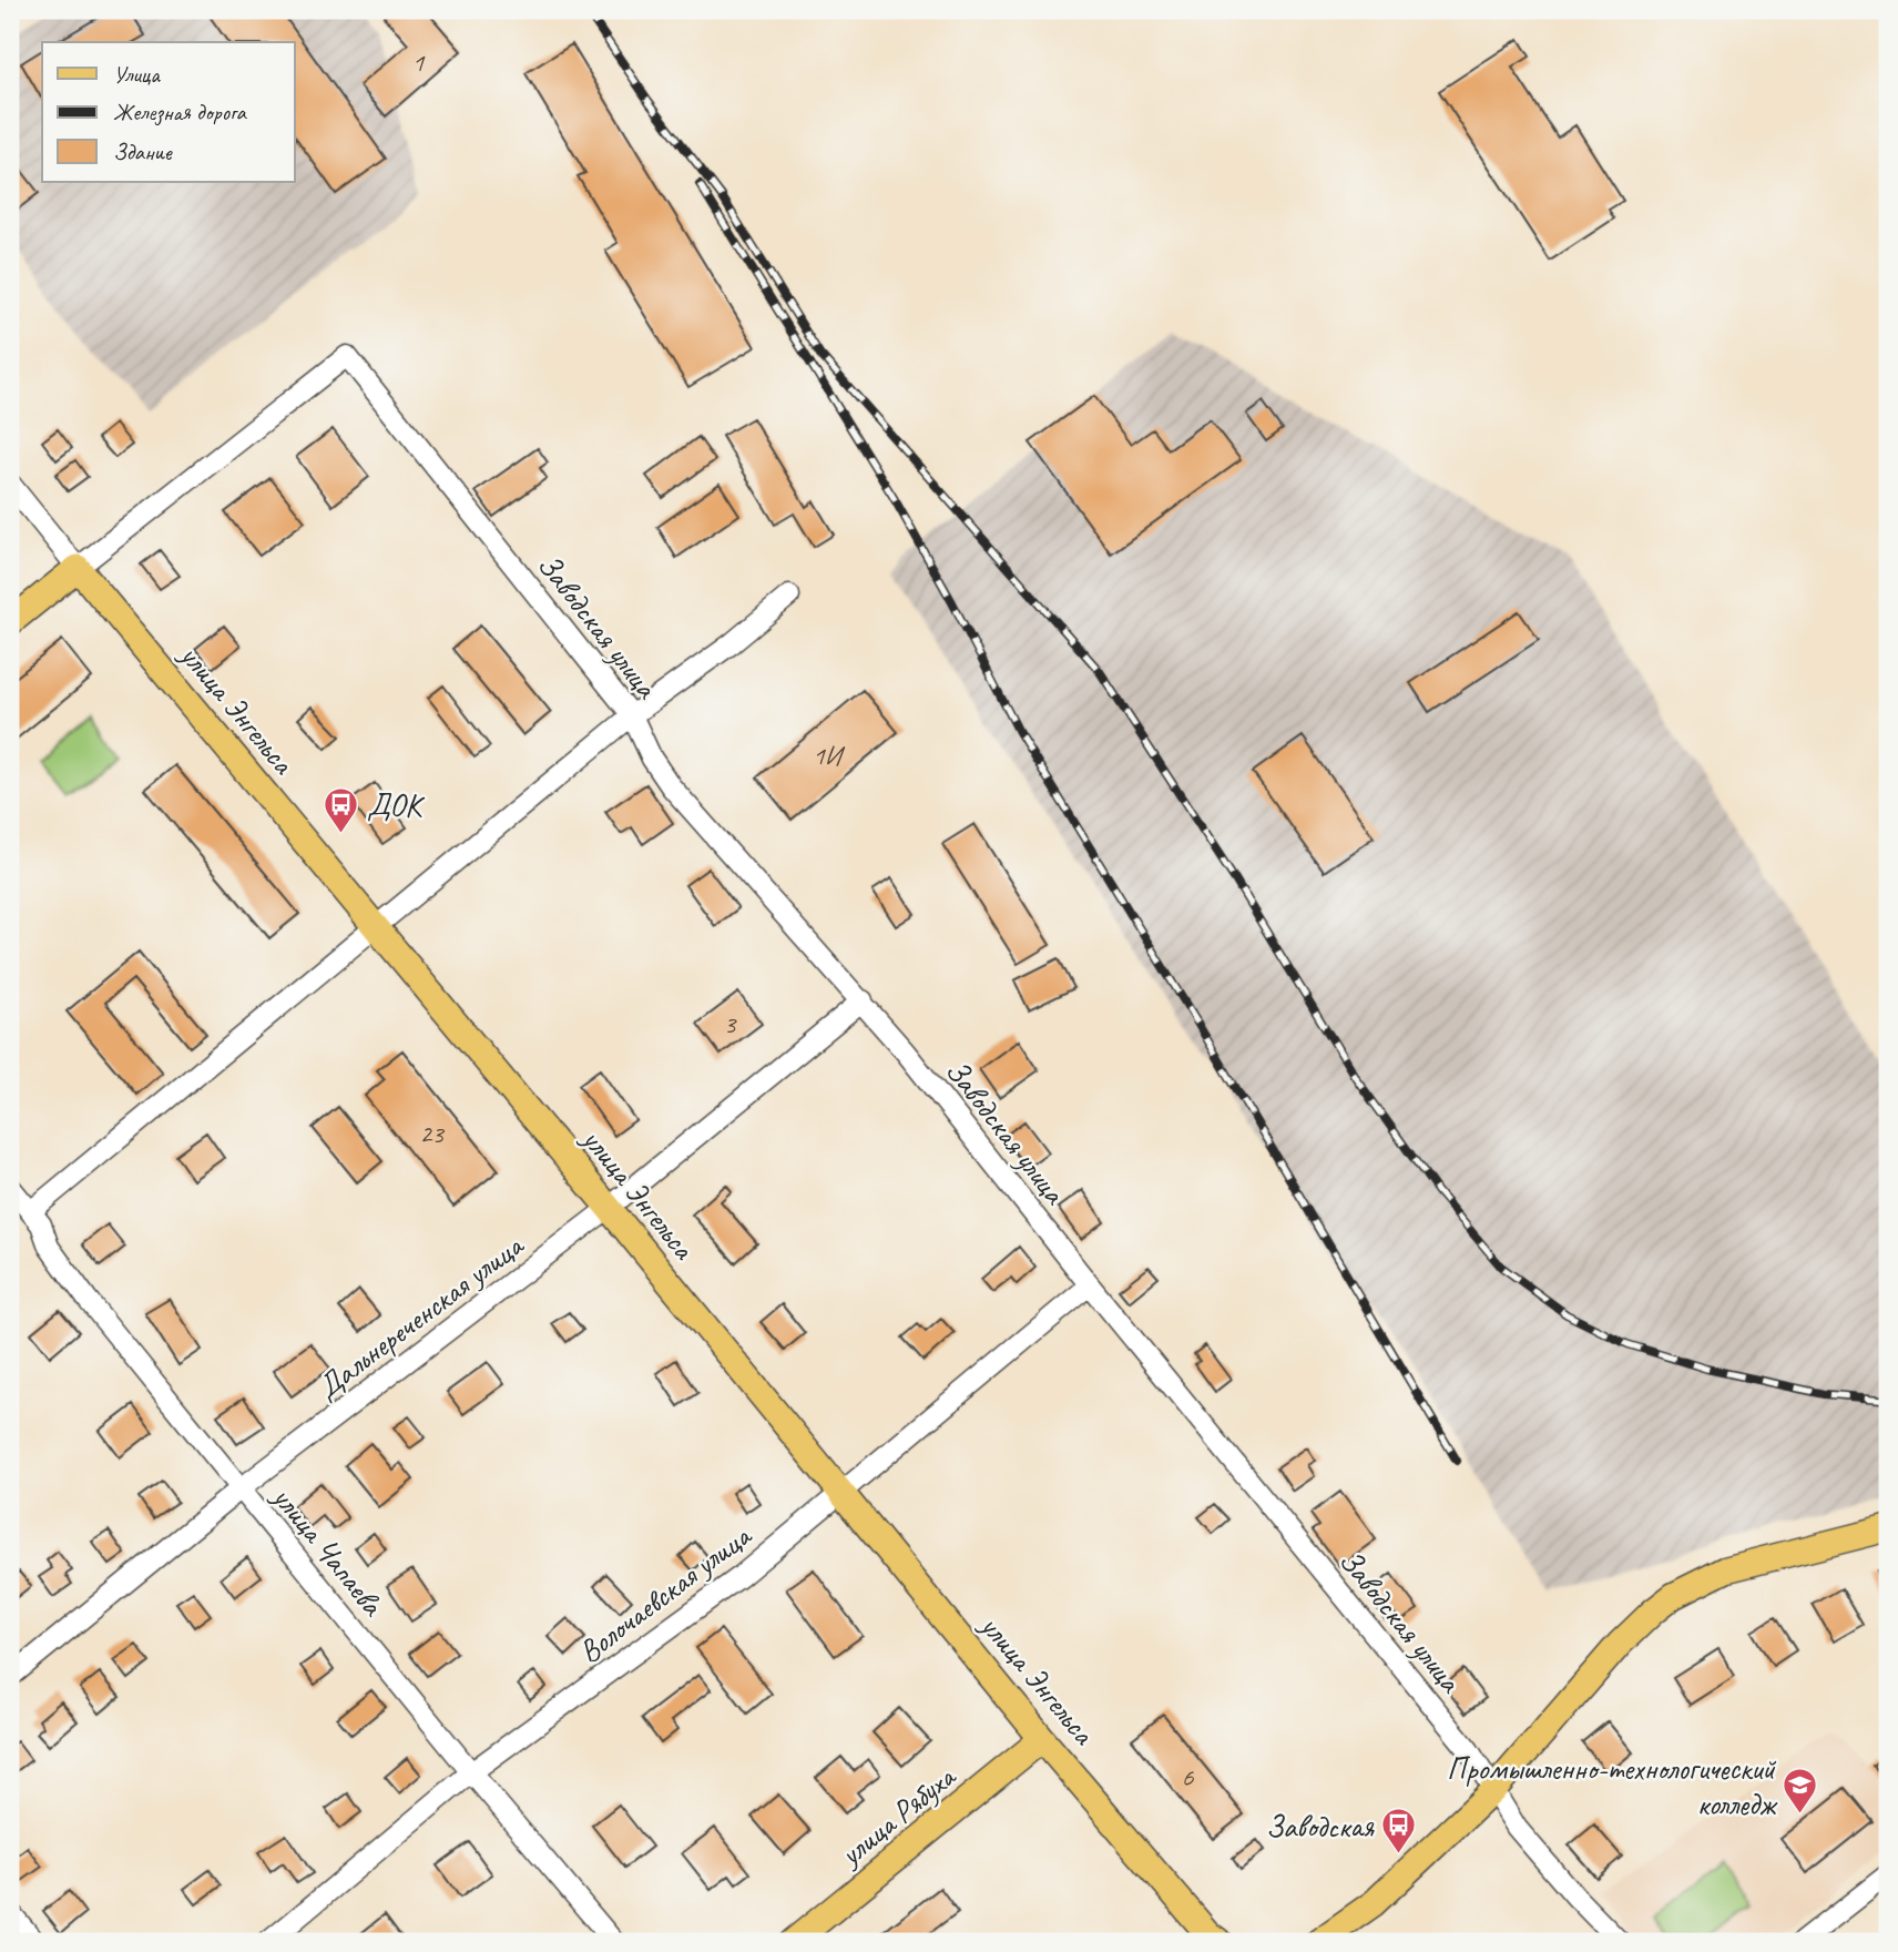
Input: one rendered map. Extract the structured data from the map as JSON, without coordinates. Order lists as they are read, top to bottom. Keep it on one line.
{"streets":{"main road":["улица Энгельса","улица Рябуха"],"street":["Заводская улица","Дальнереченская улица","улица Чапаева","Волочаевская улица"]},"crossings":[["Заводская улица","улица Энгельса"],["Заводская улица","Дальнереченская улица"],["Заводская улица","Волочаевская улица"],["улица Энгельса","Дальнереченская улица"],["улица Энгельса","Волочаевская улица"],["улица Энгельса","улица Рябуха"],["Дальнереченская улица","улица Чапаева"],["улица Чапаева","Волочаевская улица"]],"places":{"bus stop":["ДОК","Заводская"],"school or university":["Промышленно-технологический колледж"]},"house_numbers":["1","1И","3","23","6"],"legend":["Улица","Железная дорога","Здание"]}
